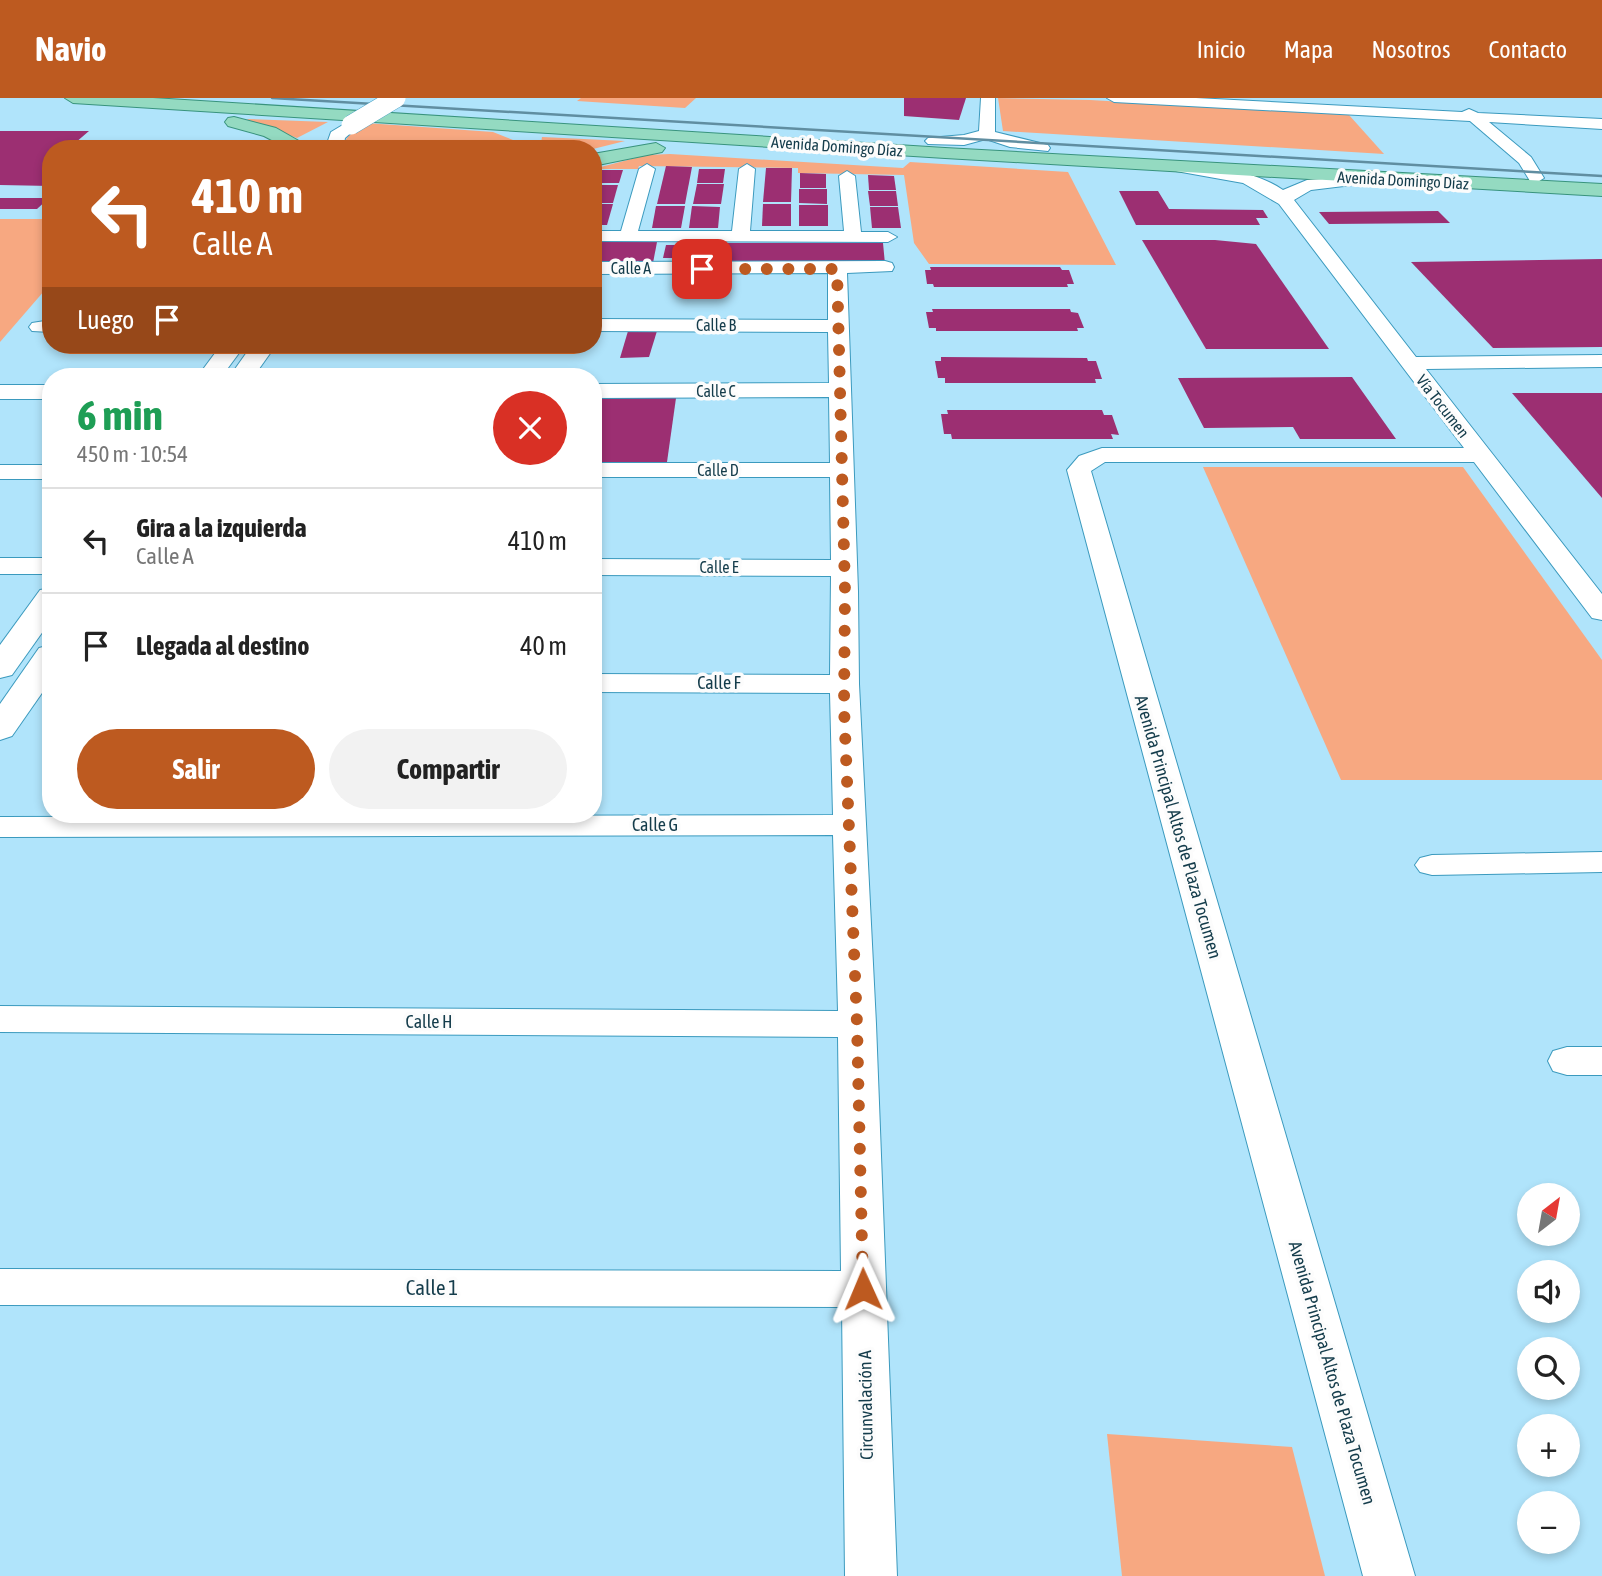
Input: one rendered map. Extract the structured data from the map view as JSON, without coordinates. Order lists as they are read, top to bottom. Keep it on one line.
{"streets":{"main road":["Avenida Domingo Díaz"],"street":["Calle A","Calle B","Calle C","Vía Tocumen","Calle D","Calle E","Calle F","Calle G","Avenida Principal Altos de Plaza Tocumen","Calle H","Calle 1","Circunvalación A"]},"crossings":[["Calle A","Circunvalación A"],["Calle B","Circunvalación A"],["Calle C","Circunvalación A"],["Vía Tocumen","Avenida Principal Altos de Plaza Tocumen"],["Calle D","Circunvalación A"],["Calle E","Circunvalación A"],["Calle F","Circunvalación A"],["Calle G","Circunvalación A"],["Calle H","Circunvalación A"],["Calle 1","Circunvalación A"]],"north":"top right","page":{"header":"Navio","nav":["Inicio","Mapa","Nosotros","Contacto"],"turn":["410 m","Calle A"],"then":"Luego","heading":["6 min","450 m · 10:54"],"list":[{"name":"Gira a la izquierda","note":"Calle A","value":"410 m"},{"name":"Llegada al destino","value":"40 m"}],"buttons":["Salir","Compartir"],"map_buttons":["+","−"]}}
